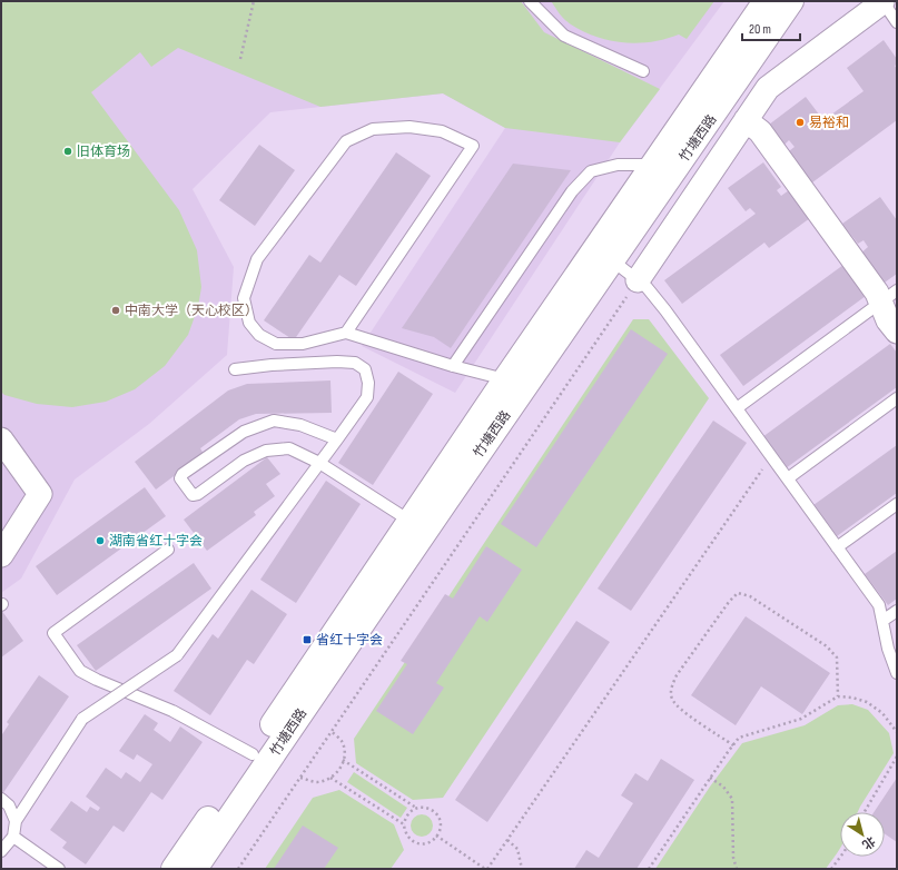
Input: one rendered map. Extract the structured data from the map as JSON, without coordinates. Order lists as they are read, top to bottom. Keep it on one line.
{"streets":{"main road":["竹塘西路"]},"places":{"other":["易裕和","旧体育场","中南大学（天心校区）","湖南省红十字会"],"transit":["省红十字会"]},"scale_bar":"20 m","north":"bottom right"}
